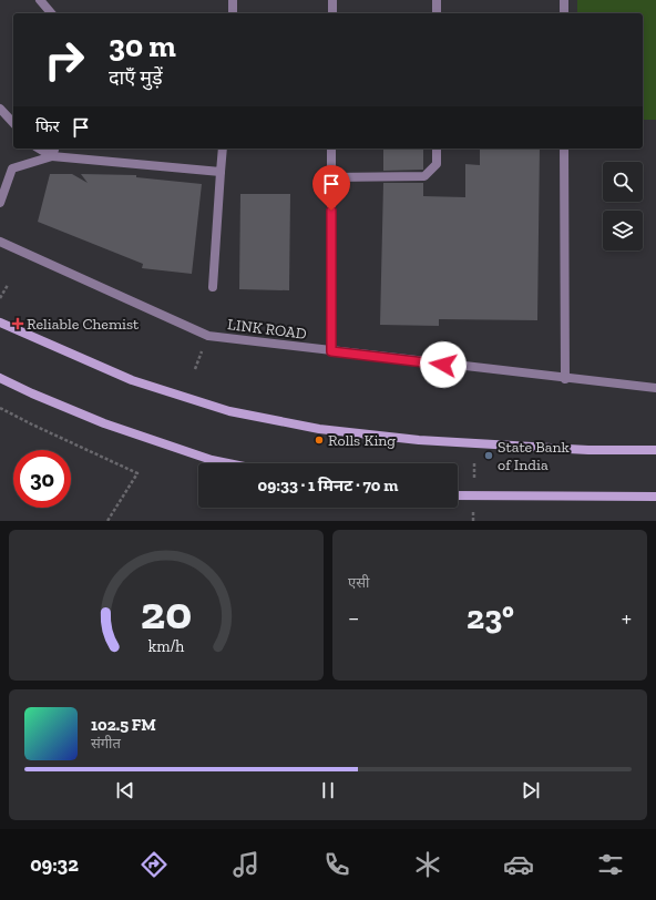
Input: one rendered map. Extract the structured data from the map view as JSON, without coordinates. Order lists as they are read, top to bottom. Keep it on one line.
{"streets":{"street":["LINK ROAD"]},"places":{"health":["Reliable Chemist"],"other":["Rolls King","State Bank of India"]},"page":{"turn":["30 m","दाएँ मुड़ें"],"then":"फिर","limit":"30","trip":"09:33 · 1 मिनट · 70 m","tile":"एसी","heat":["−","23°","+"],"song":["102.5 FM","संगीत"],"tabs":"09:32","gauge":["20","km/h"]}}
